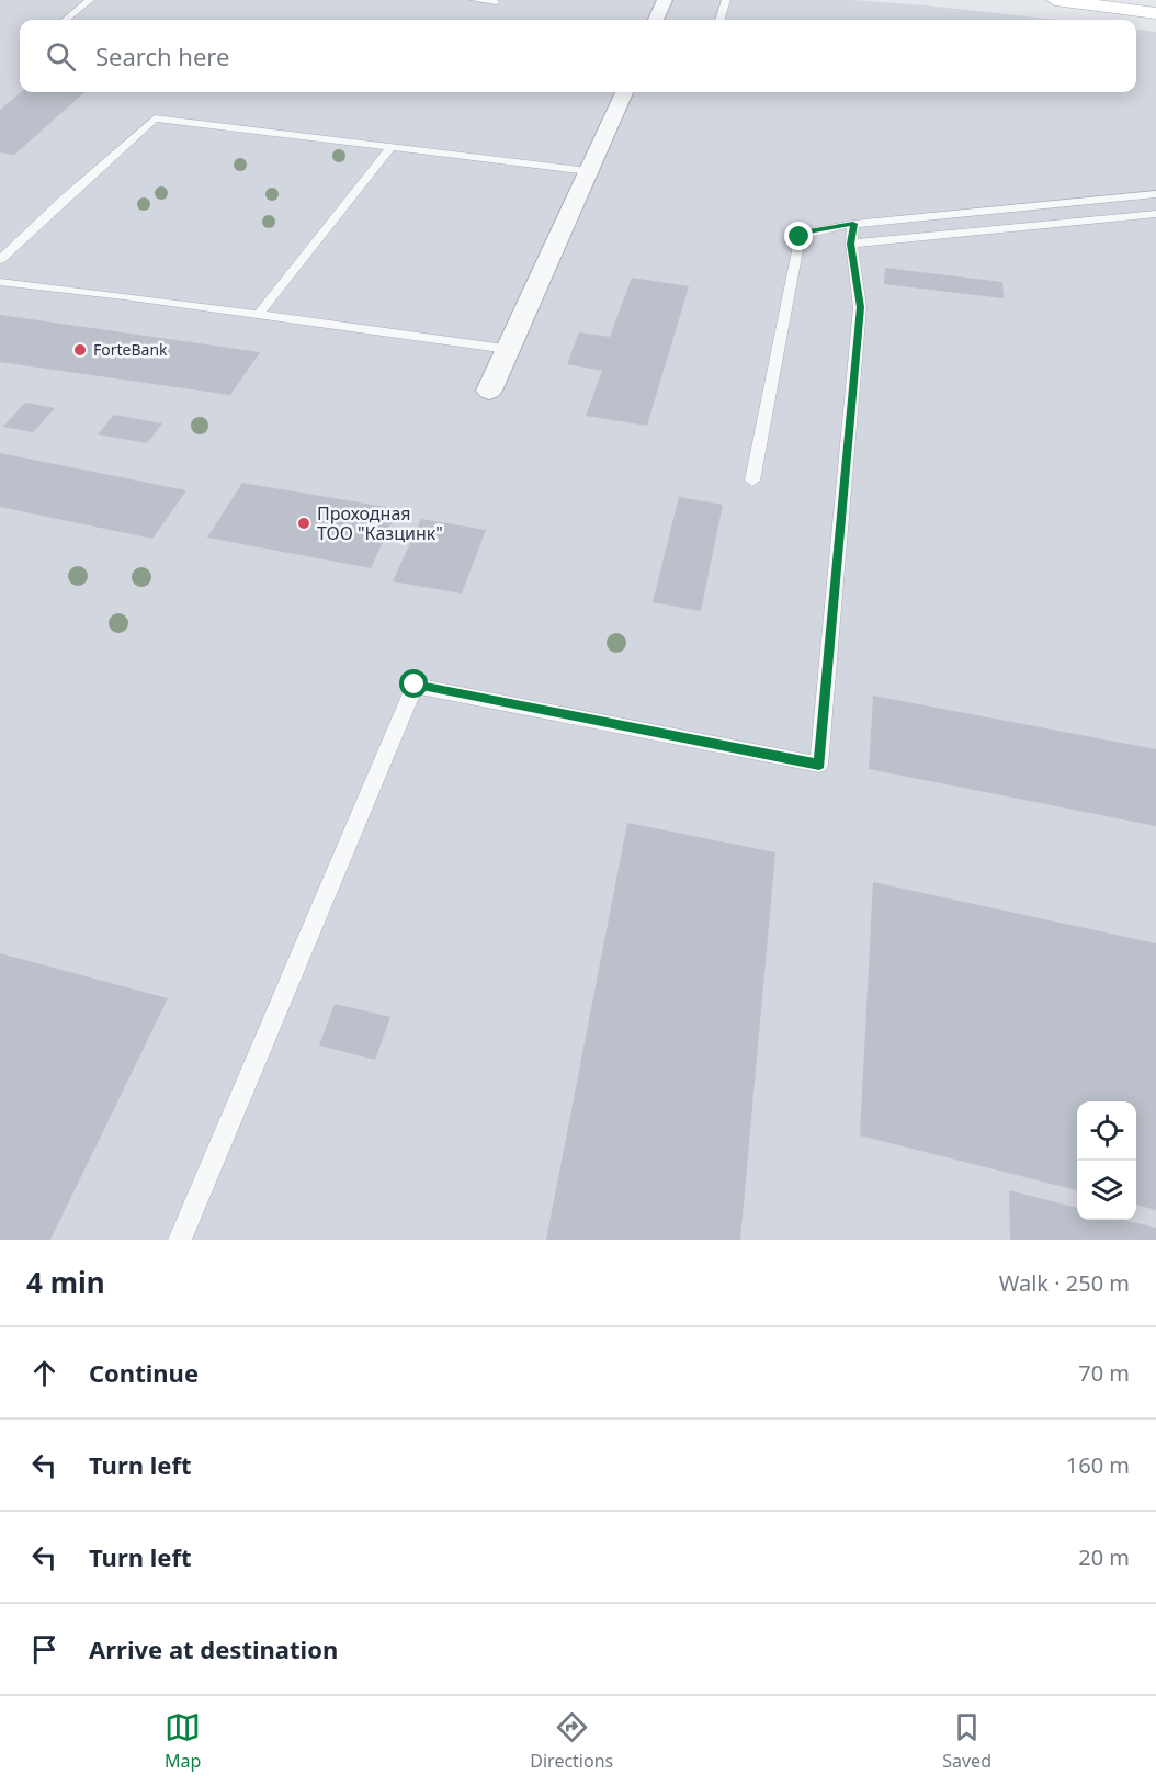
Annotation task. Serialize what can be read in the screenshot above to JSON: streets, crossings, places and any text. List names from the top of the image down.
{
  "places": ["ForteBank", "Проходная ТОО \"Казцинк\""],
  "page": {
    "search": "Search here",
    "heading": ["4 min", "Walk · 250 m"],
    "list": [
      ["Continue", "70 m"],
      ["Turn left", "160 m"],
      ["Turn left", "20 m"],
      "Arrive at destination"
    ],
    "nav": ["Map", "Directions", "Saved"]
  }
}
